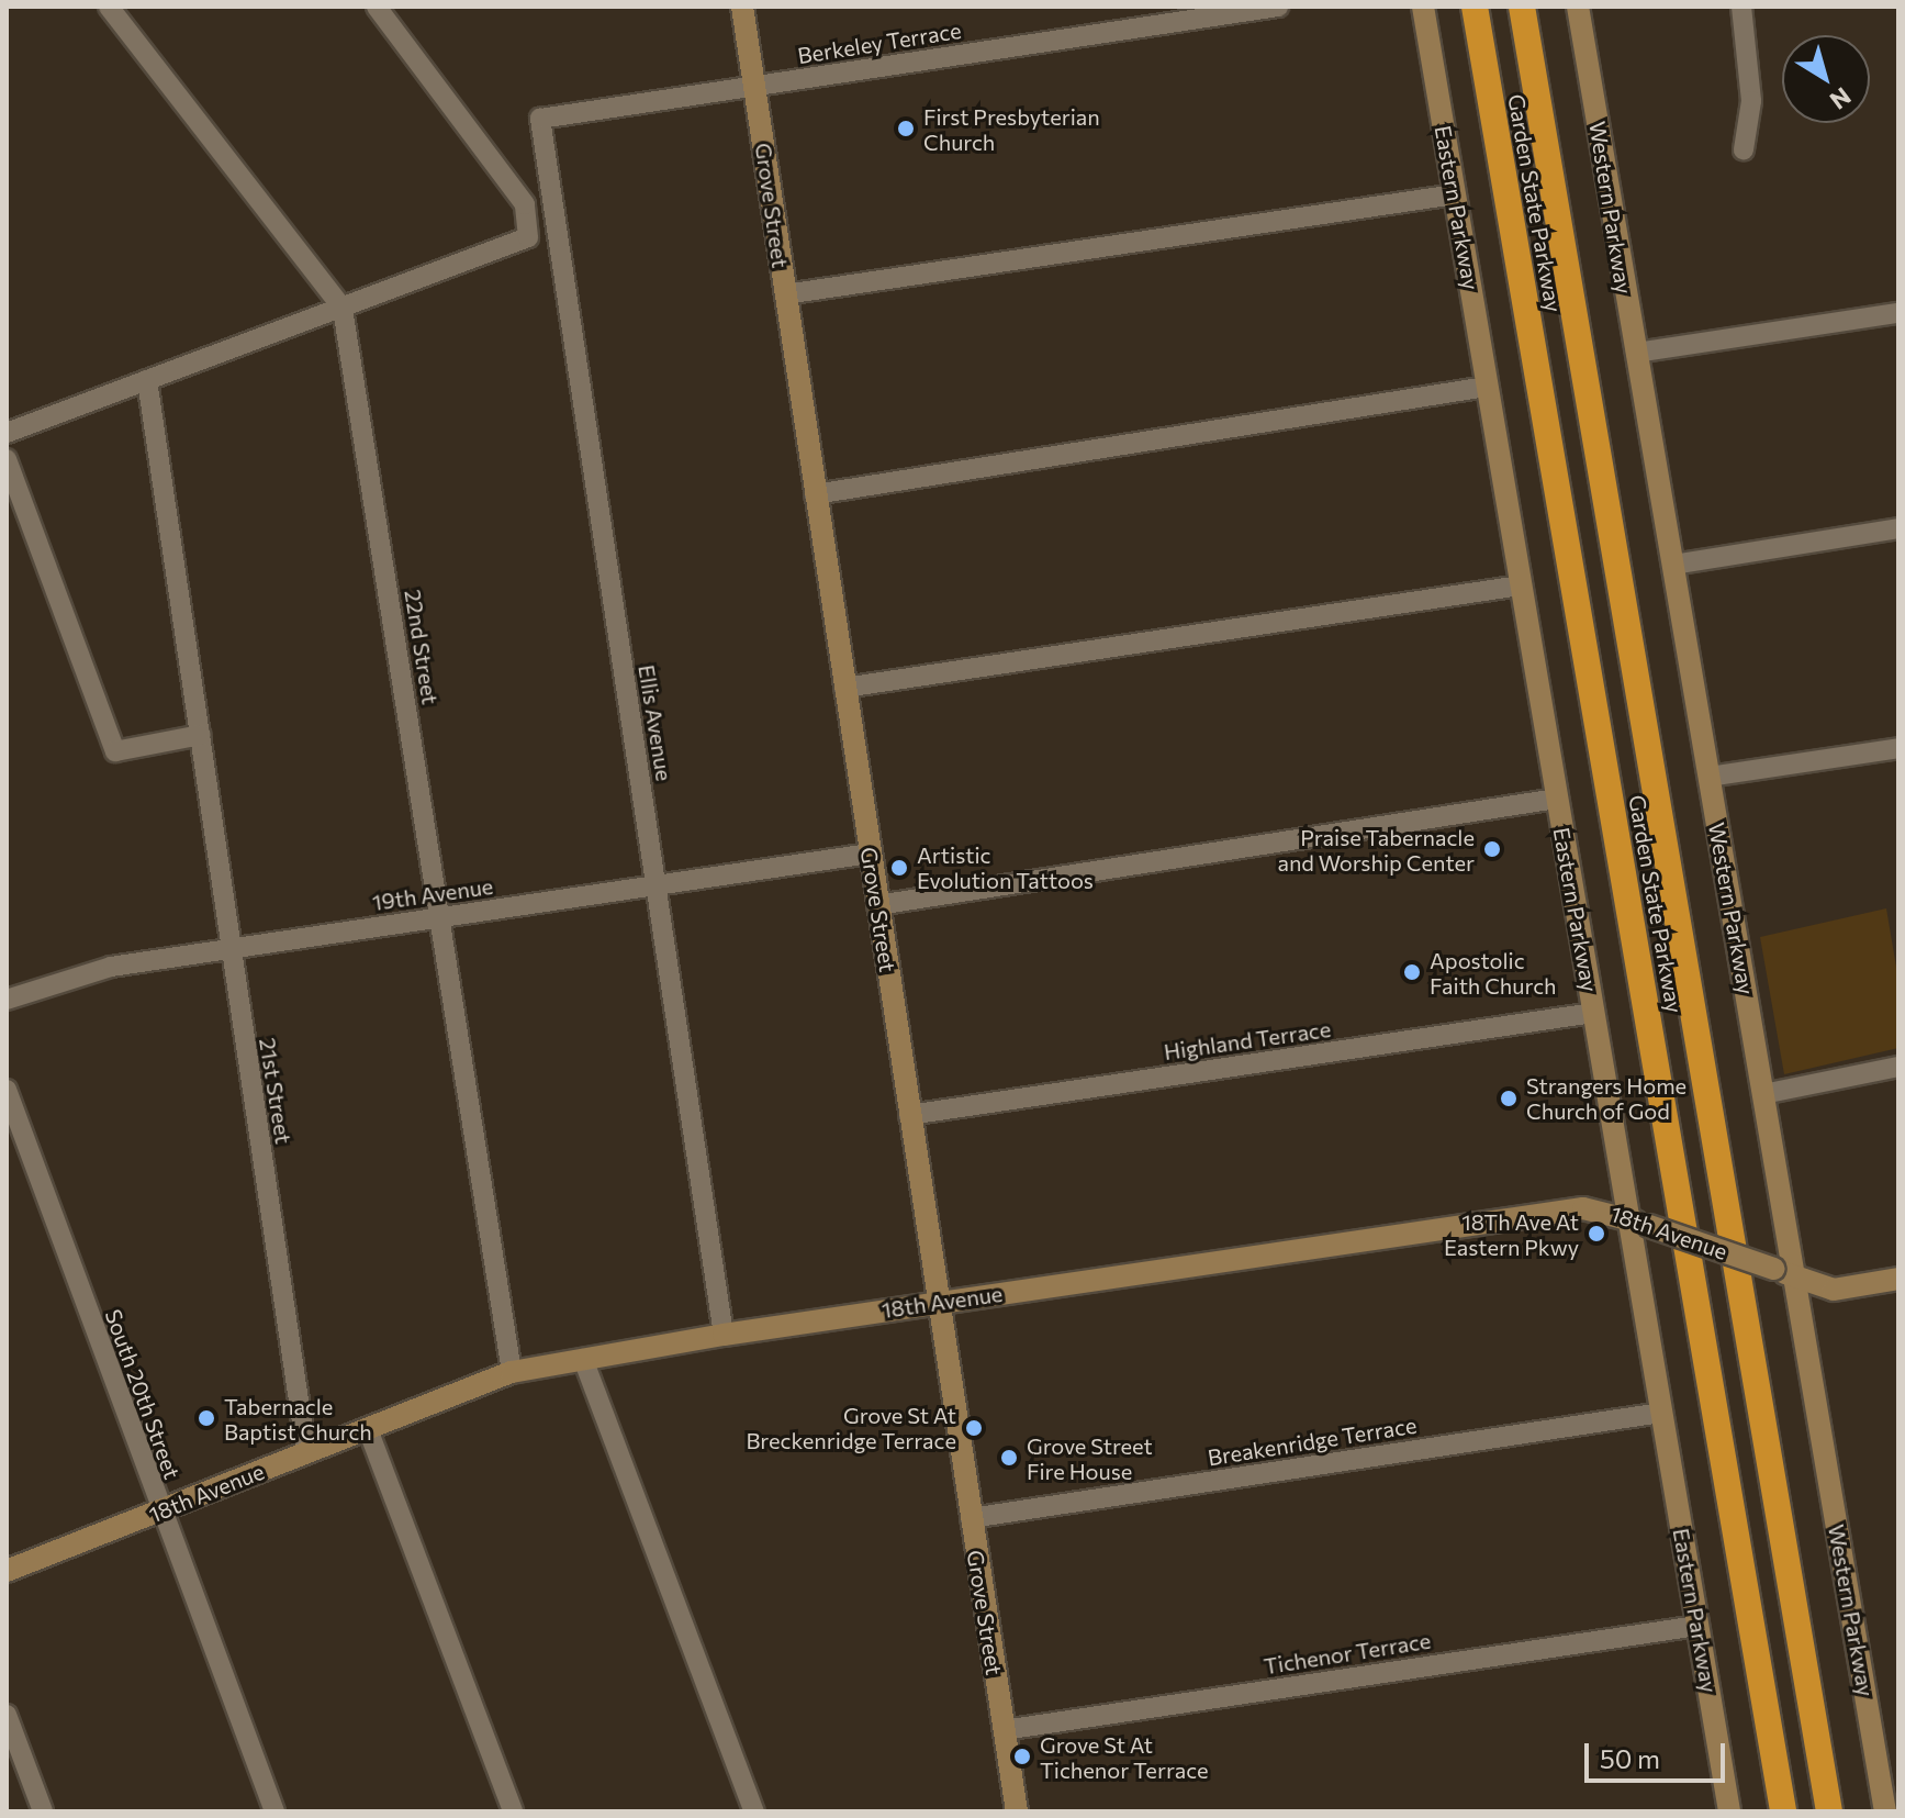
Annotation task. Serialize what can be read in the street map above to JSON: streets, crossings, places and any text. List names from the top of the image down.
{
  "streets": {
    "highway": ["Garden State Parkway"],
    "main road": [
      "Grove Street",
      "Eastern Parkway",
      "Western Parkway",
      "18th Avenue"
    ],
    "street": [
      "Berkeley Terrace",
      "22nd Street",
      "Ellis Avenue",
      "19th Avenue",
      "Highland Terrace",
      "21st Street",
      "South 20th Street",
      "Breakenridge Terrace",
      "Tichenor Terrace"
    ]
  },
  "crossings": [
    ["Berkeley Terrace", "Grove Street"],
    ["Berkeley Terrace", "Ellis Avenue"],
    ["Grove Street", "19th Avenue"],
    ["Grove Street", "Highland Terrace"],
    ["Grove Street", "18th Avenue"],
    ["Grove Street", "Breakenridge Terrace"],
    ["Grove Street", "Tichenor Terrace"],
    ["Eastern Parkway", "Highland Terrace"],
    ["Eastern Parkway", "18th Avenue"],
    ["Eastern Parkway", "Breakenridge Terrace"],
    ["Eastern Parkway", "Tichenor Terrace"],
    ["Western Parkway", "18th Avenue"],
    ["22nd Street", "19th Avenue"],
    ["22nd Street", "18th Avenue"],
    ["Ellis Avenue", "19th Avenue"],
    ["Ellis Avenue", "18th Avenue"],
    ["19th Avenue", "21st Street"],
    ["21st Street", "18th Avenue"],
    ["18th Avenue", "South 20th Street"]
  ],
  "places": [
    "First Presbyterian Church",
    "Praise Tabernacle and Worship Center",
    "Artistic Evolution Tattoos",
    "Apostolic Faith Church",
    "Strangers Home Church of God",
    "18Th Ave At Eastern Pkwy",
    "Tabernacle Baptist Church",
    "Grove St At Breckenridge Terrace",
    "Grove Street Fire House",
    "Grove St At Tichenor Terrace"
  ],
  "scale_bar": "50 m",
  "north": "bottom right"
}
